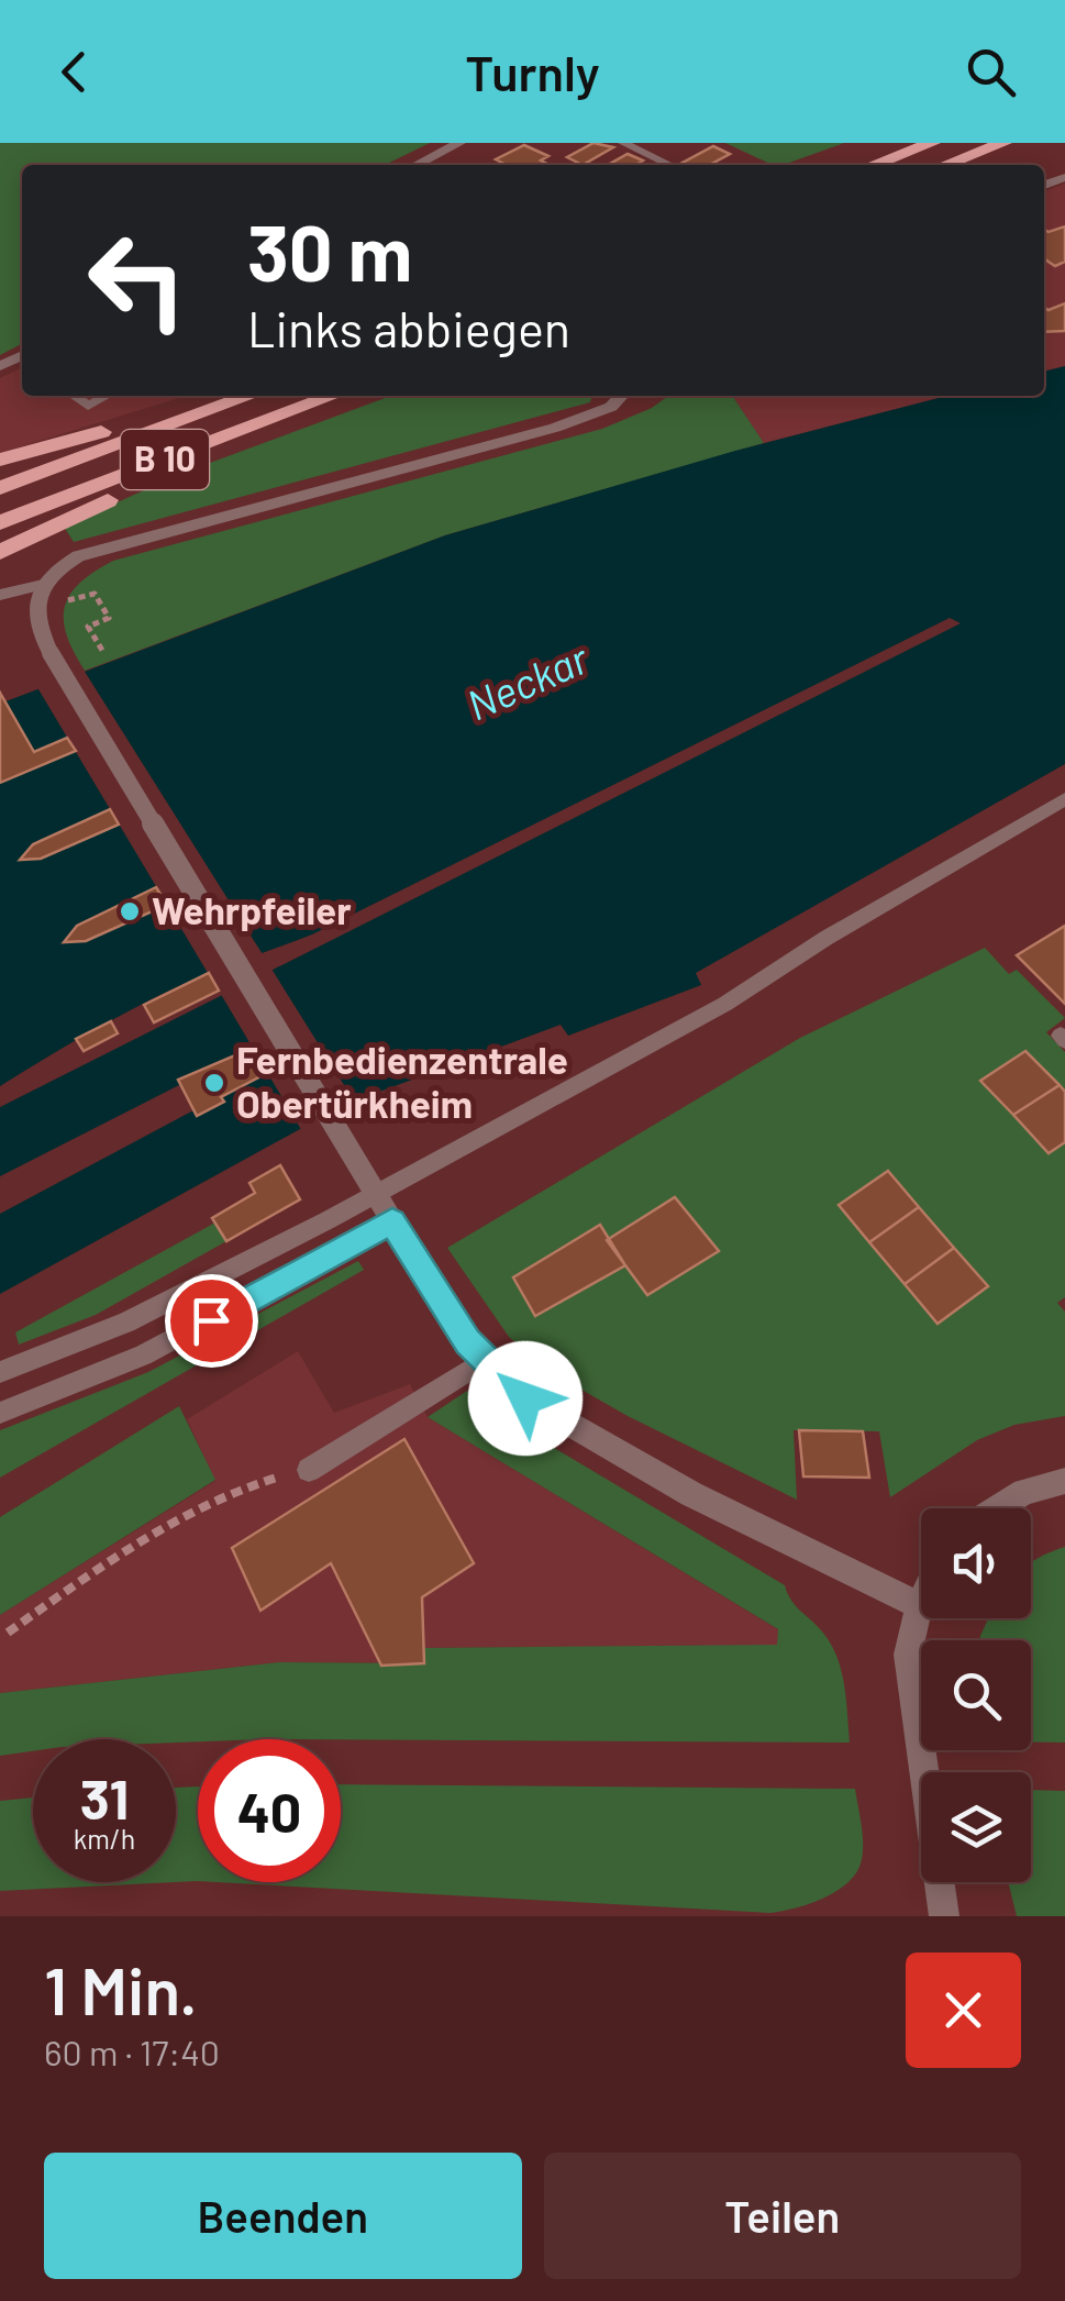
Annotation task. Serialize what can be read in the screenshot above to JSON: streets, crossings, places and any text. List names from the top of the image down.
{
  "streets": {
    "highway": ["B 10"]
  },
  "water": ["Neckar"],
  "places": ["Wehrpfeiler", "Fernbedienzentrale Obertürkheim"],
  "page": {
    "header": "Turnly",
    "turn": ["30 m", "Links abbiegen"],
    "speed": "31 km/h",
    "limit": "40",
    "heading": ["1 Min.", "60 m · 17:40"],
    "buttons": ["Beenden", "Teilen"]
  }
}
